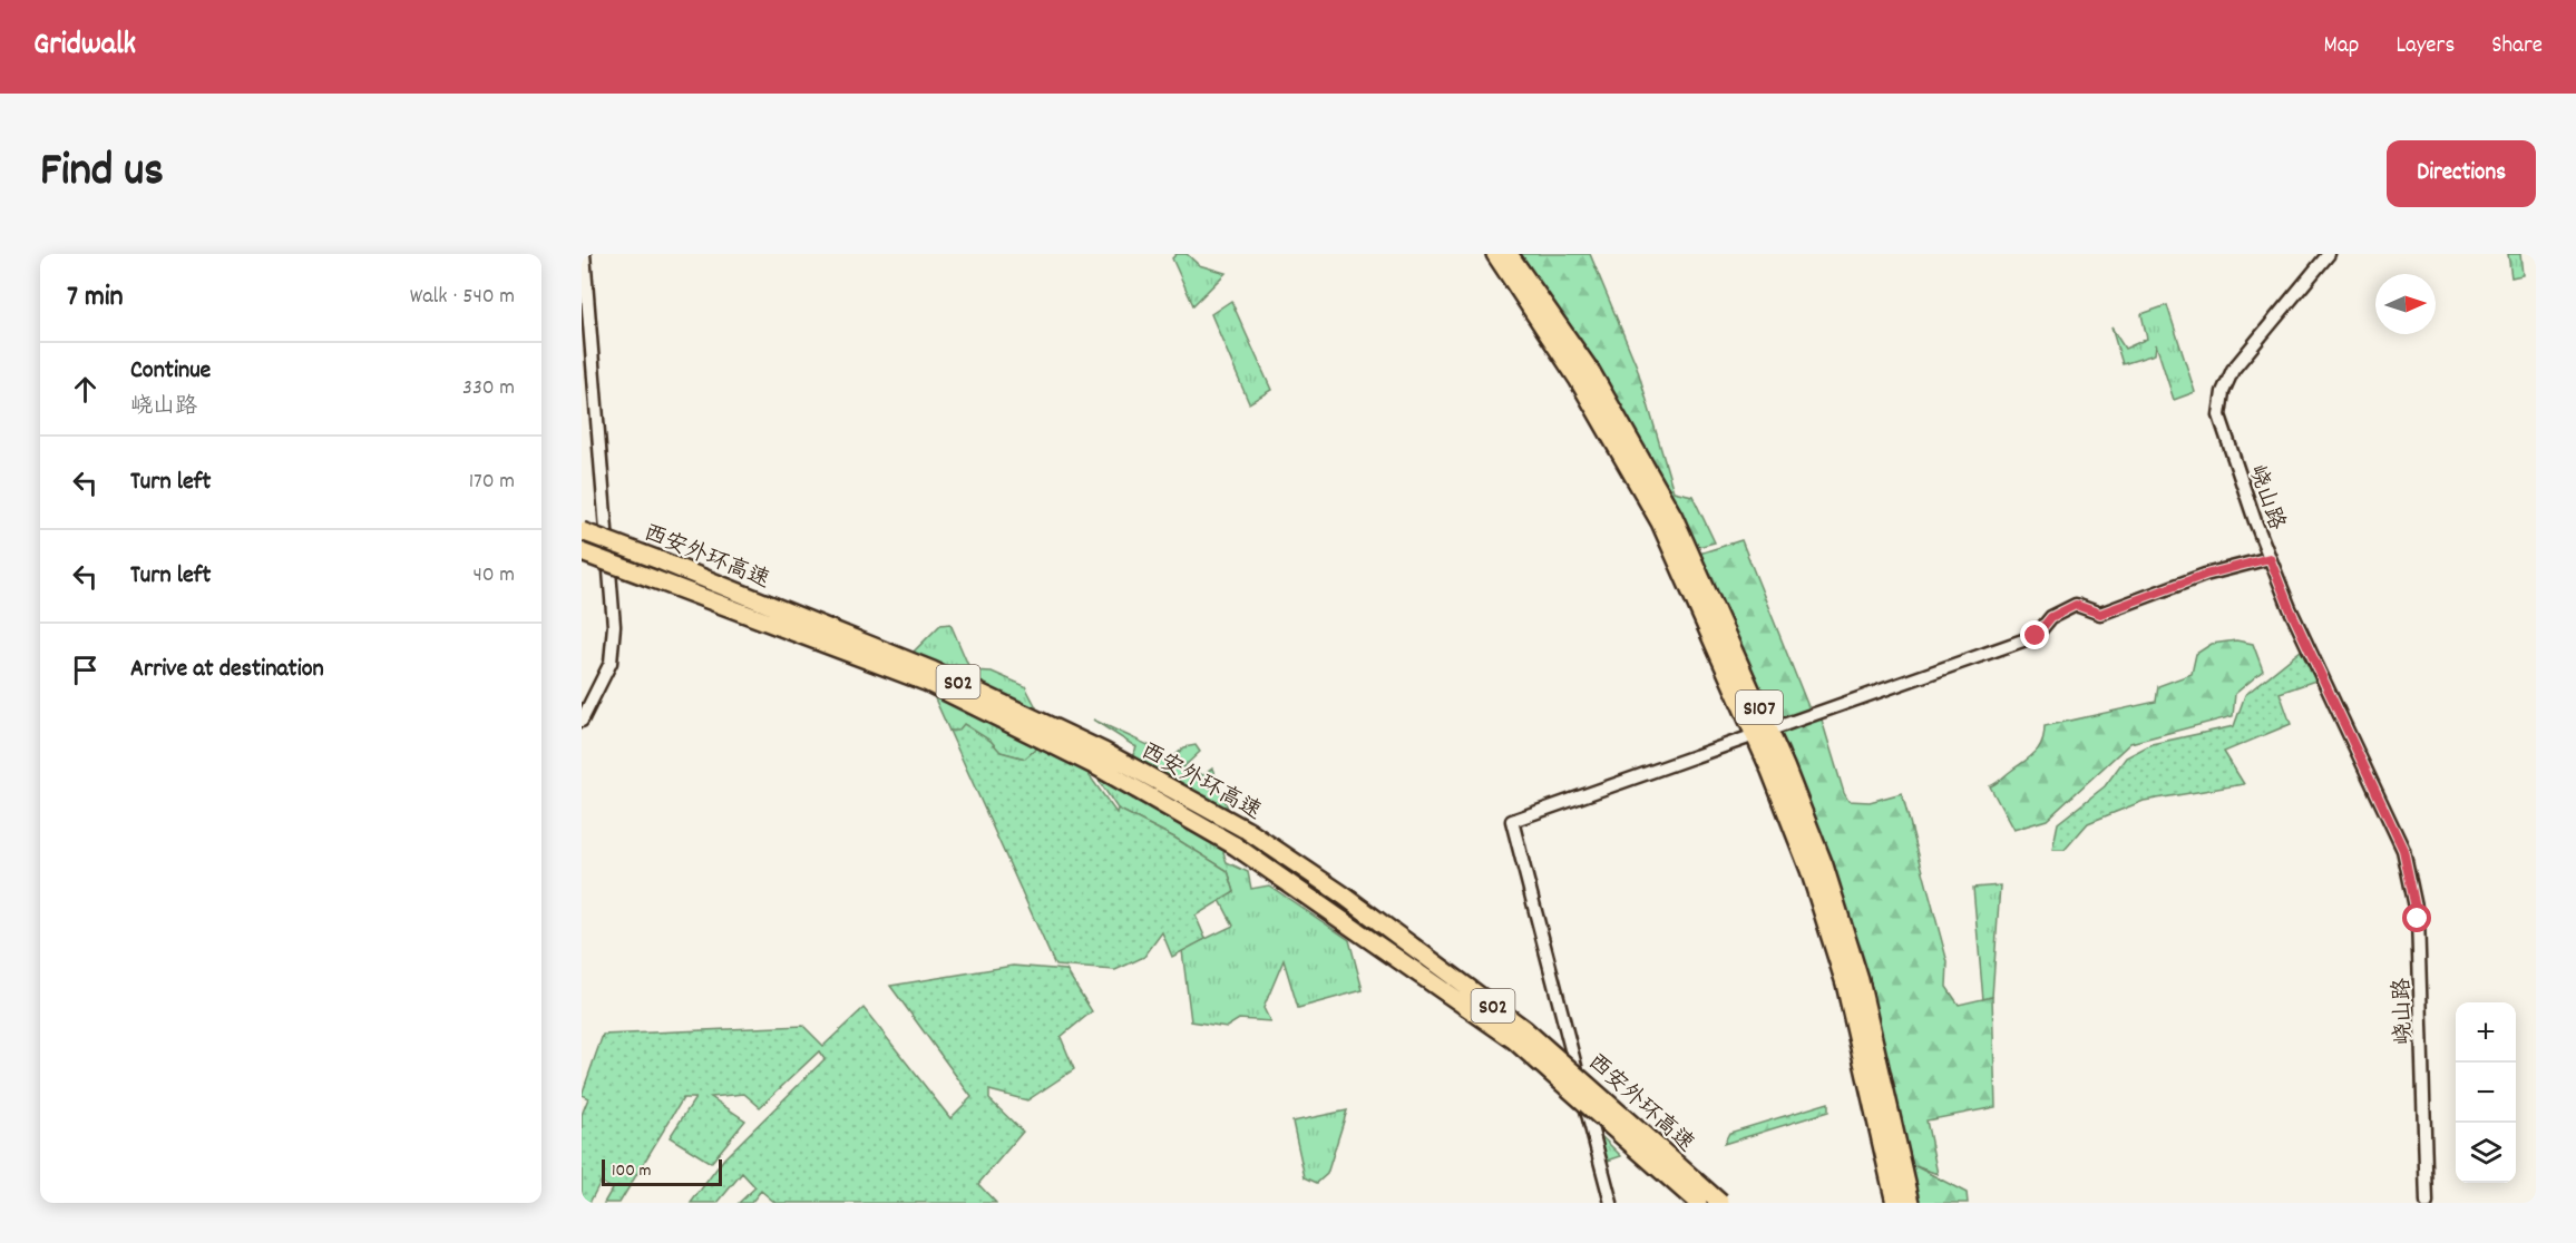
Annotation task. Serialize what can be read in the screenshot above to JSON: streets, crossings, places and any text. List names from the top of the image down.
{
  "streets": {
    "highway": ["西安外环高速", "S02", "S107"],
    "street": ["峣山路"]
  },
  "scale_bar": "100 m",
  "north": "right",
  "page": {
    "header": "Gridwalk",
    "nav": ["Map", "Layers", "Share"],
    "title": "Find us",
    "buttons": "Directions",
    "heading": ["7 min", "Walk · 540 m"],
    "list": [
      ["Continue", "峣山路", "330 m"],
      ["Turn left", "170 m"],
      ["Turn left", "40 m"],
      "Arrive at destination"
    ],
    "map_buttons": ["+", "−"],
    "scale": "100 m"
  }
}
